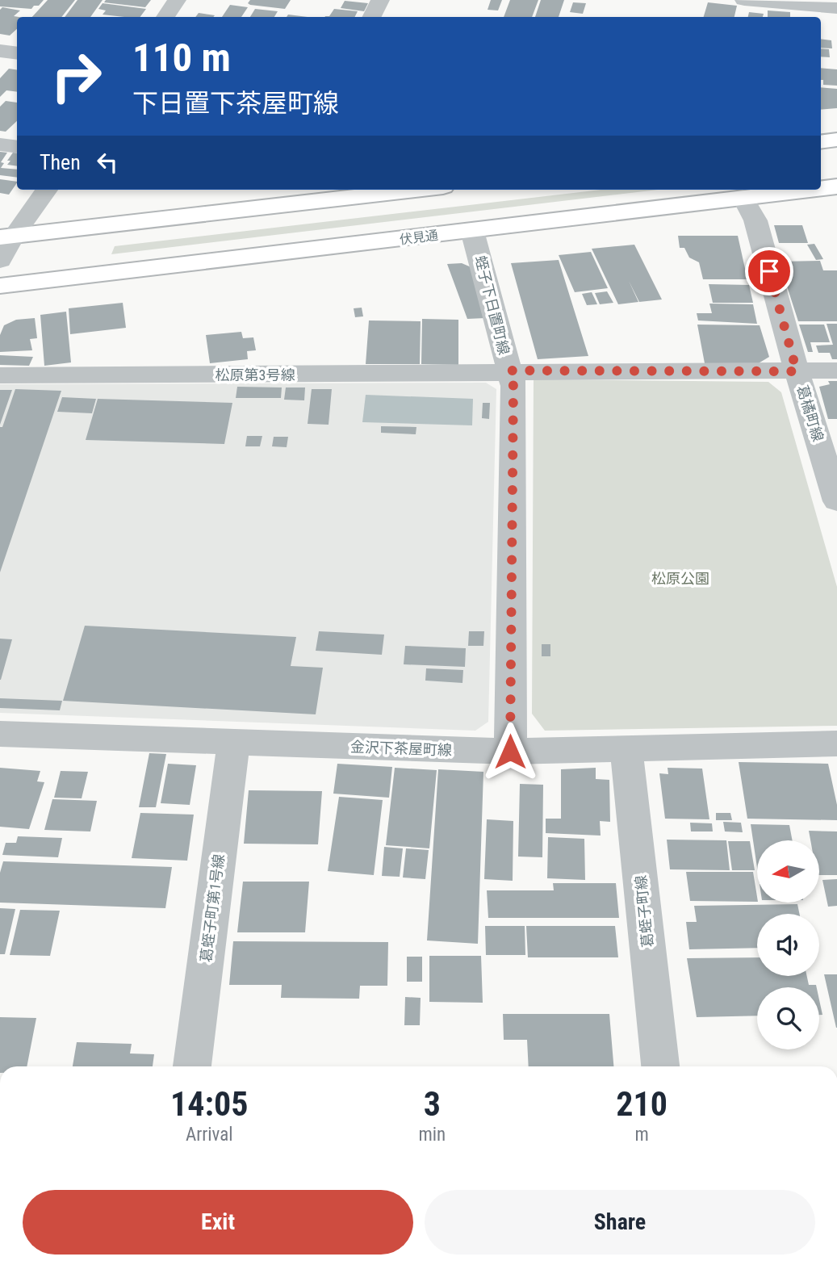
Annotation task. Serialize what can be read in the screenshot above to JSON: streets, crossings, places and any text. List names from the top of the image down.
{
  "streets": {
    "highway": ["伏見通"],
    "street": [
      "蛭子下日置町線",
      "松原第3号線",
      "葛橘町線",
      "金沢下茶屋町線",
      "葛蛭子町第1号線",
      "葛蛭子町線"
    ]
  },
  "crossings": [
    ["伏見通", "蛭子下日置町線"],
    ["伏見通", "葛橘町線"],
    ["蛭子下日置町線", "松原第3号線"],
    ["蛭子下日置町線", "金沢下茶屋町線"],
    ["松原第3号線", "葛橘町線"],
    ["金沢下茶屋町線", "葛蛭子町第1号線"],
    ["金沢下茶屋町線", "葛蛭子町線"]
  ],
  "parks": ["松原公園"],
  "north": "left",
  "page": {
    "turn": ["110 m", "下日置下茶屋町線"],
    "then": "Then",
    "eta": [
      "14:05",
      "Arrival",
      "3",
      "min",
      "210",
      "m"
    ],
    "buttons": ["Exit", "Share"]
  }
}
